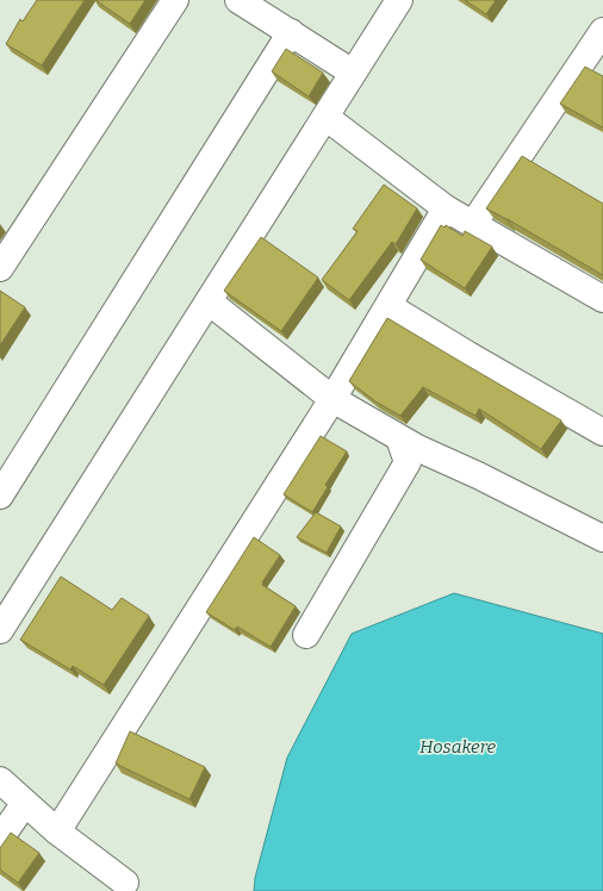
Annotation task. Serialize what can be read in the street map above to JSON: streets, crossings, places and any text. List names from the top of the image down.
{
  "water": ["Hosakere"]
}
